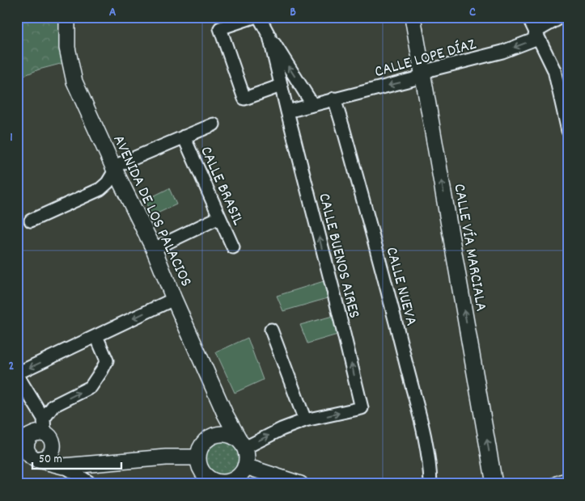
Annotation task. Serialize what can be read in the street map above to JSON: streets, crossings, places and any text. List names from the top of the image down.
{
  "streets": {
    "street": [
      "CALLE LOPE DÍAZ",
      "CALLE BRASIL",
      "AVENIDA DE LOS PALACIOS",
      "CALLE VÍA MARCIALA",
      "CALLE BUENOS AIRES",
      "CALLE NUEVA"
    ]
  },
  "crossings": [
    ["CALLE LOPE DÍAZ", "CALLE VÍA MARCIALA"],
    ["CALLE LOPE DÍAZ", "CALLE BUENOS AIRES"],
    ["CALLE LOPE DÍAZ", "CALLE NUEVA"]
  ],
  "one_way": ["CALLE LOPE DÍAZ", "CALLE VÍA MARCIALA", "CALLE BUENOS AIRES"],
  "scale_bar": "50 m",
  "grid": {
    "columns": ["A", "B", "C"],
    "rows": ["1", "2"]
  }
}
